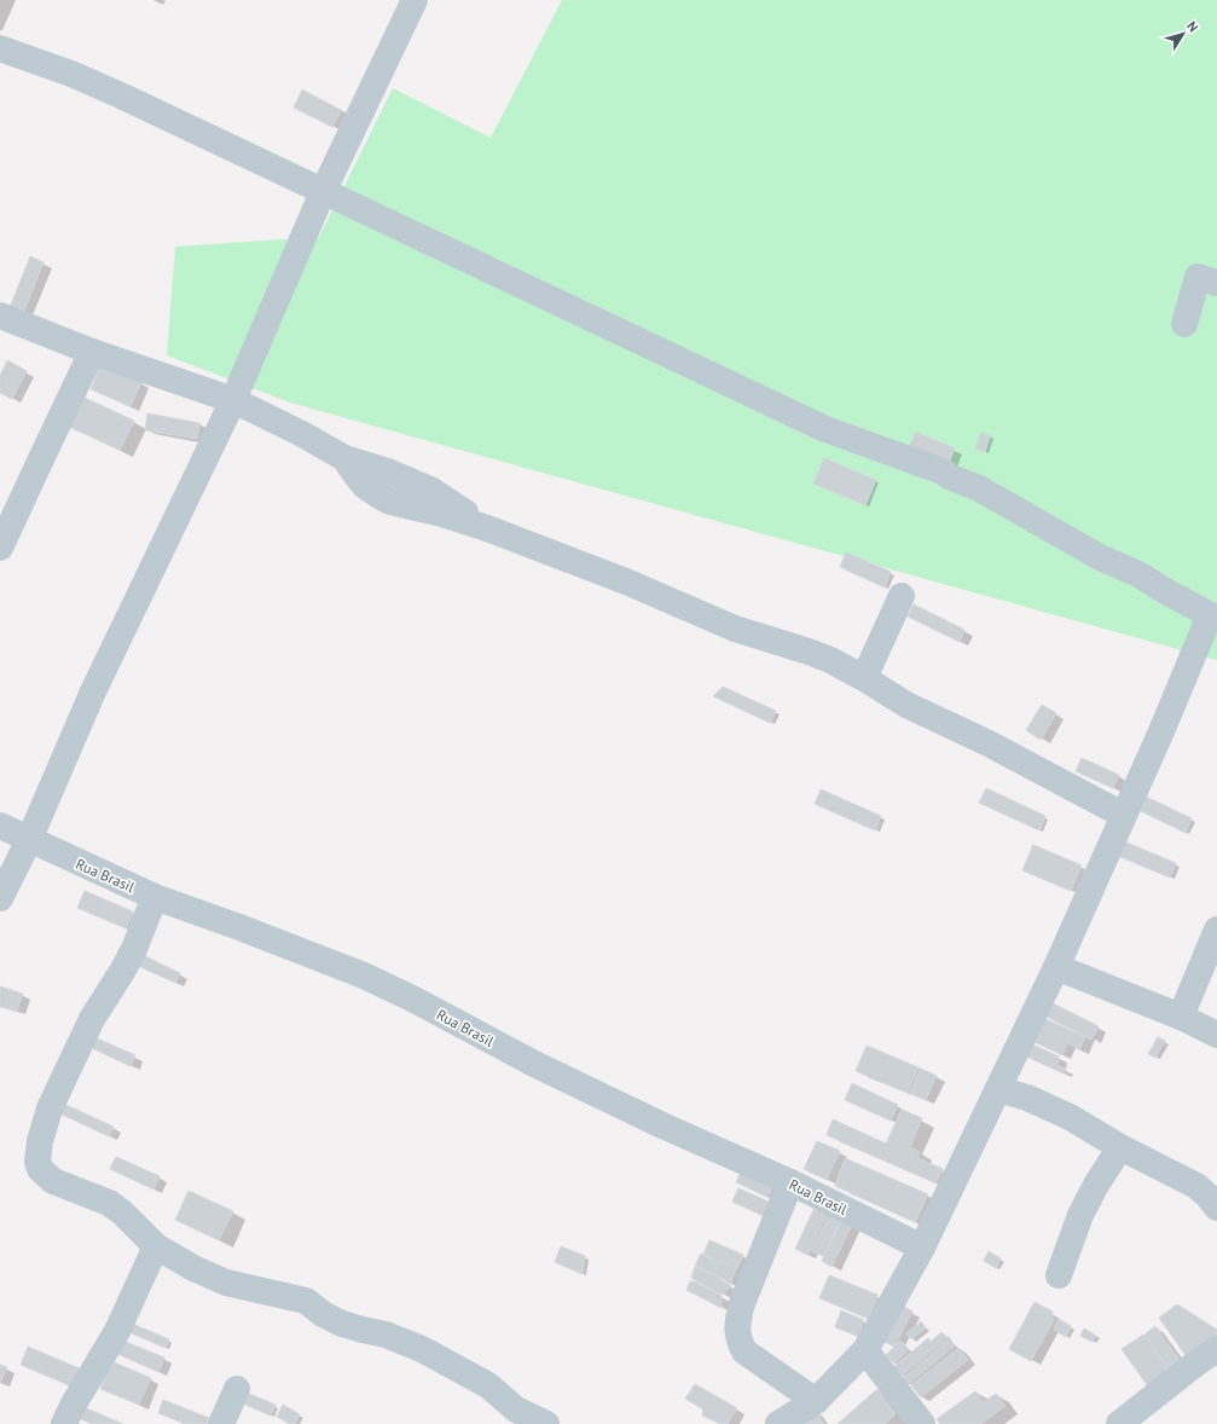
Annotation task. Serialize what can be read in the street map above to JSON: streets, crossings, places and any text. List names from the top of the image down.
{
  "streets": {
    "street": ["Rua Brasil"]
  },
  "north": "top right"
}
